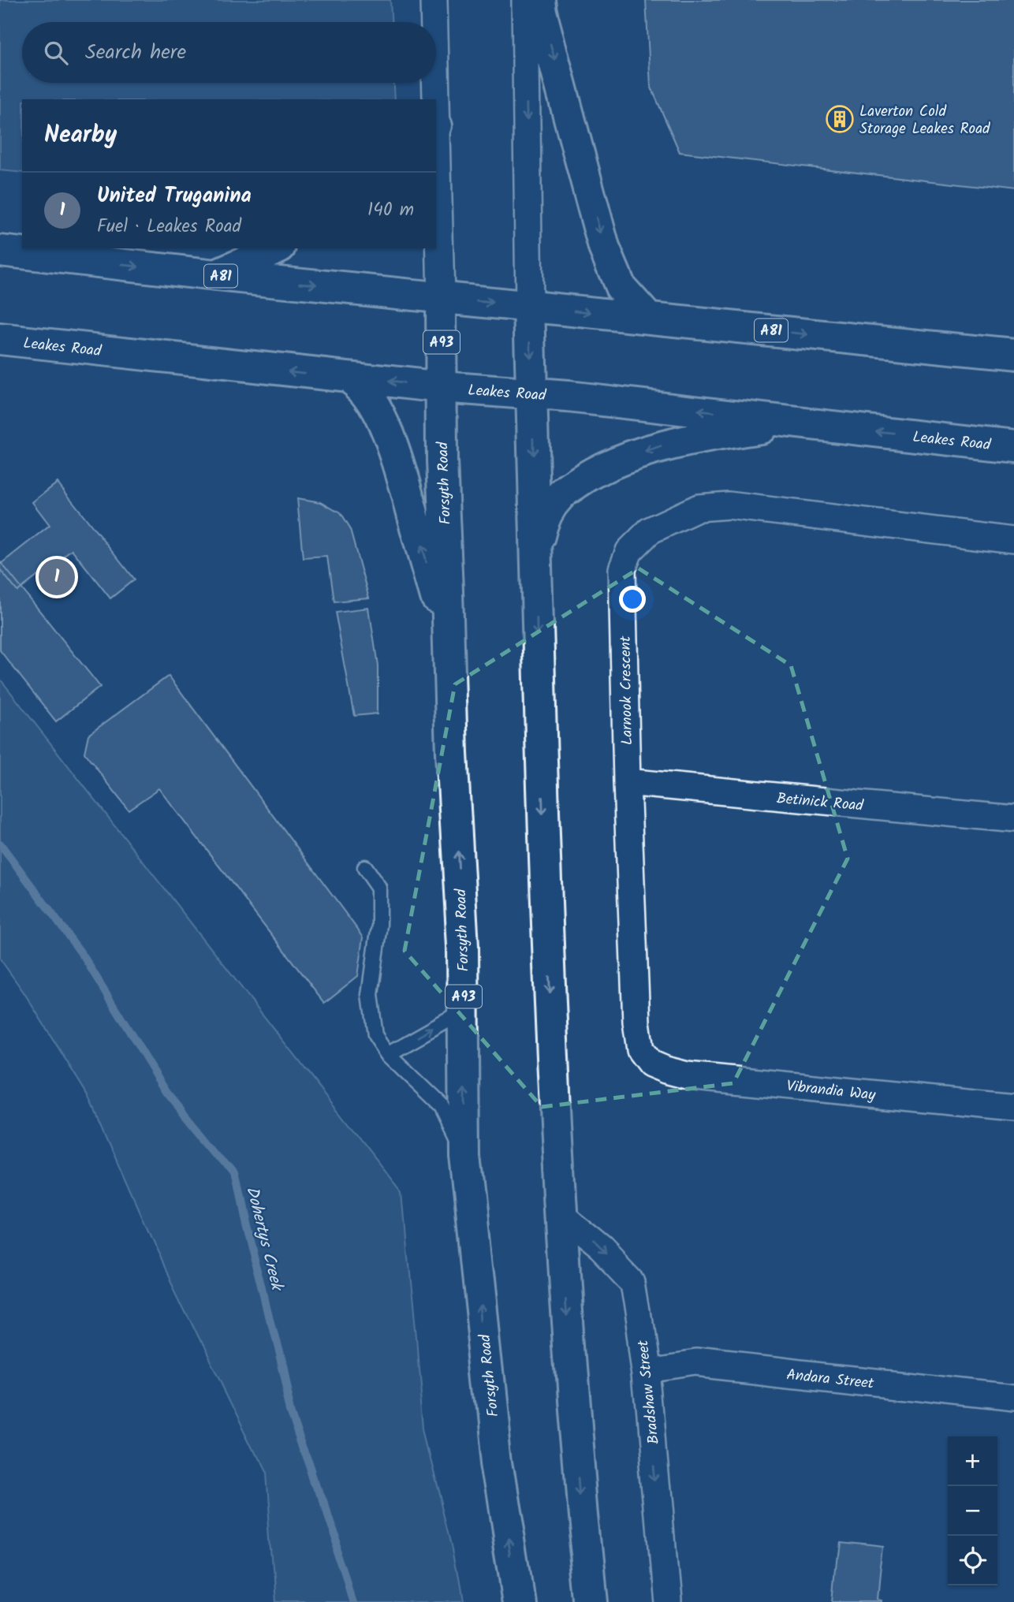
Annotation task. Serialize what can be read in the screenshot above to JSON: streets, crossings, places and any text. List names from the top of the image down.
{
  "streets": {
    "highway": [
      "A81",
      "A93",
      "Leakes Road",
      "Forsyth Road"
    ],
    "street": [
      "Larnook Crescent",
      "Betinick Road",
      "Vibrandia Way",
      "Andara Street",
      "Bradshaw Street"
    ]
  },
  "crossings": [
    ["A81", "A93"],
    ["A93", "Leakes Road"],
    ["A93", "Forsyth Road"],
    ["Leakes Road", "Forsyth Road"],
    ["Larnook Crescent", "Betinick Road"],
    ["Larnook Crescent", "Vibrandia Way"],
    ["Andara Street", "Bradshaw Street"]
  ],
  "one_way": ["Bradshaw Street"],
  "water": ["Dohertys Creek"],
  "places": {
    "building": ["Laverton Cold Storage Leakes Road"]
  },
  "page": {
    "search": "Search here",
    "heading": "Nearby",
    "list": [
      {
        "mark": "1",
        "name": "United Truganina",
        "note": "Fuel · Leakes Road",
        "value": "140 m"
      }
    ],
    "pins": "1",
    "map_buttons": ["+", "−"]
  }
}
